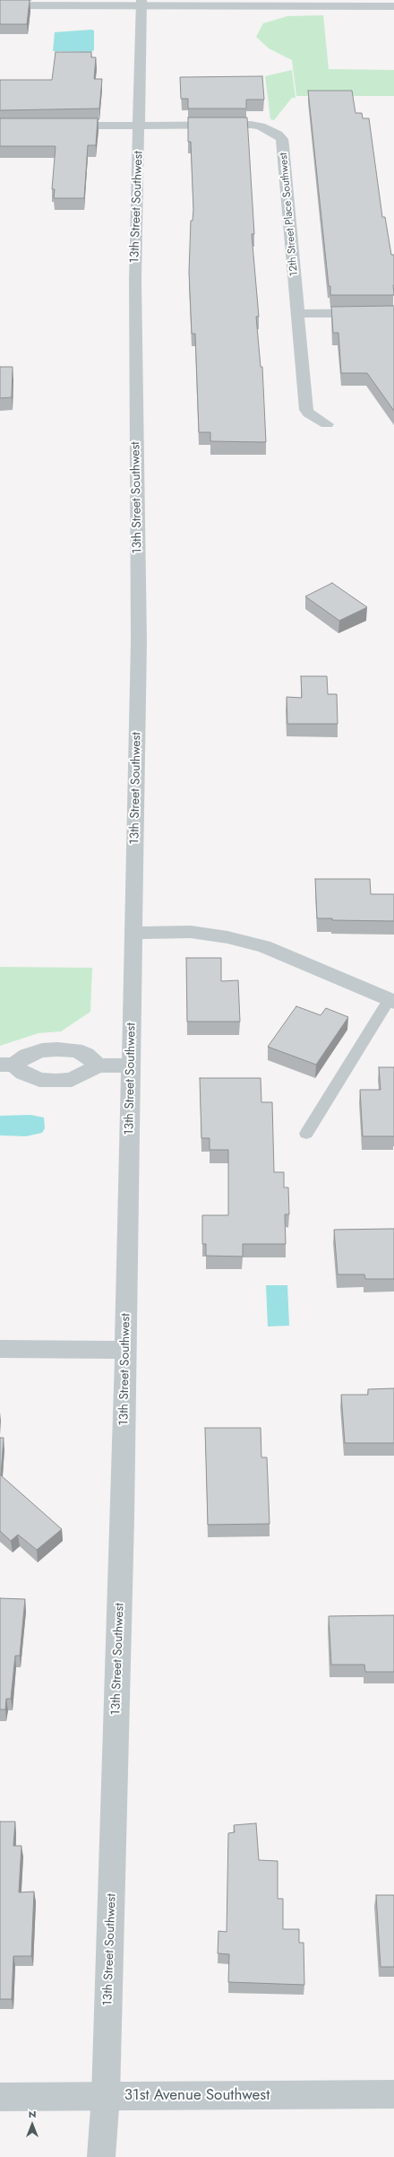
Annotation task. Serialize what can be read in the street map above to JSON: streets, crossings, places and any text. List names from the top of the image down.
{
  "streets": {
    "street": ["13th Street Southwest", "12th Street Place Southwest", "31st Avenue Southwest"]
  },
  "crossings": [
    ["13th Street Southwest", "12th Street Place Southwest"],
    ["13th Street Southwest", "31st Avenue Southwest"]
  ],
  "north": "top"
}
